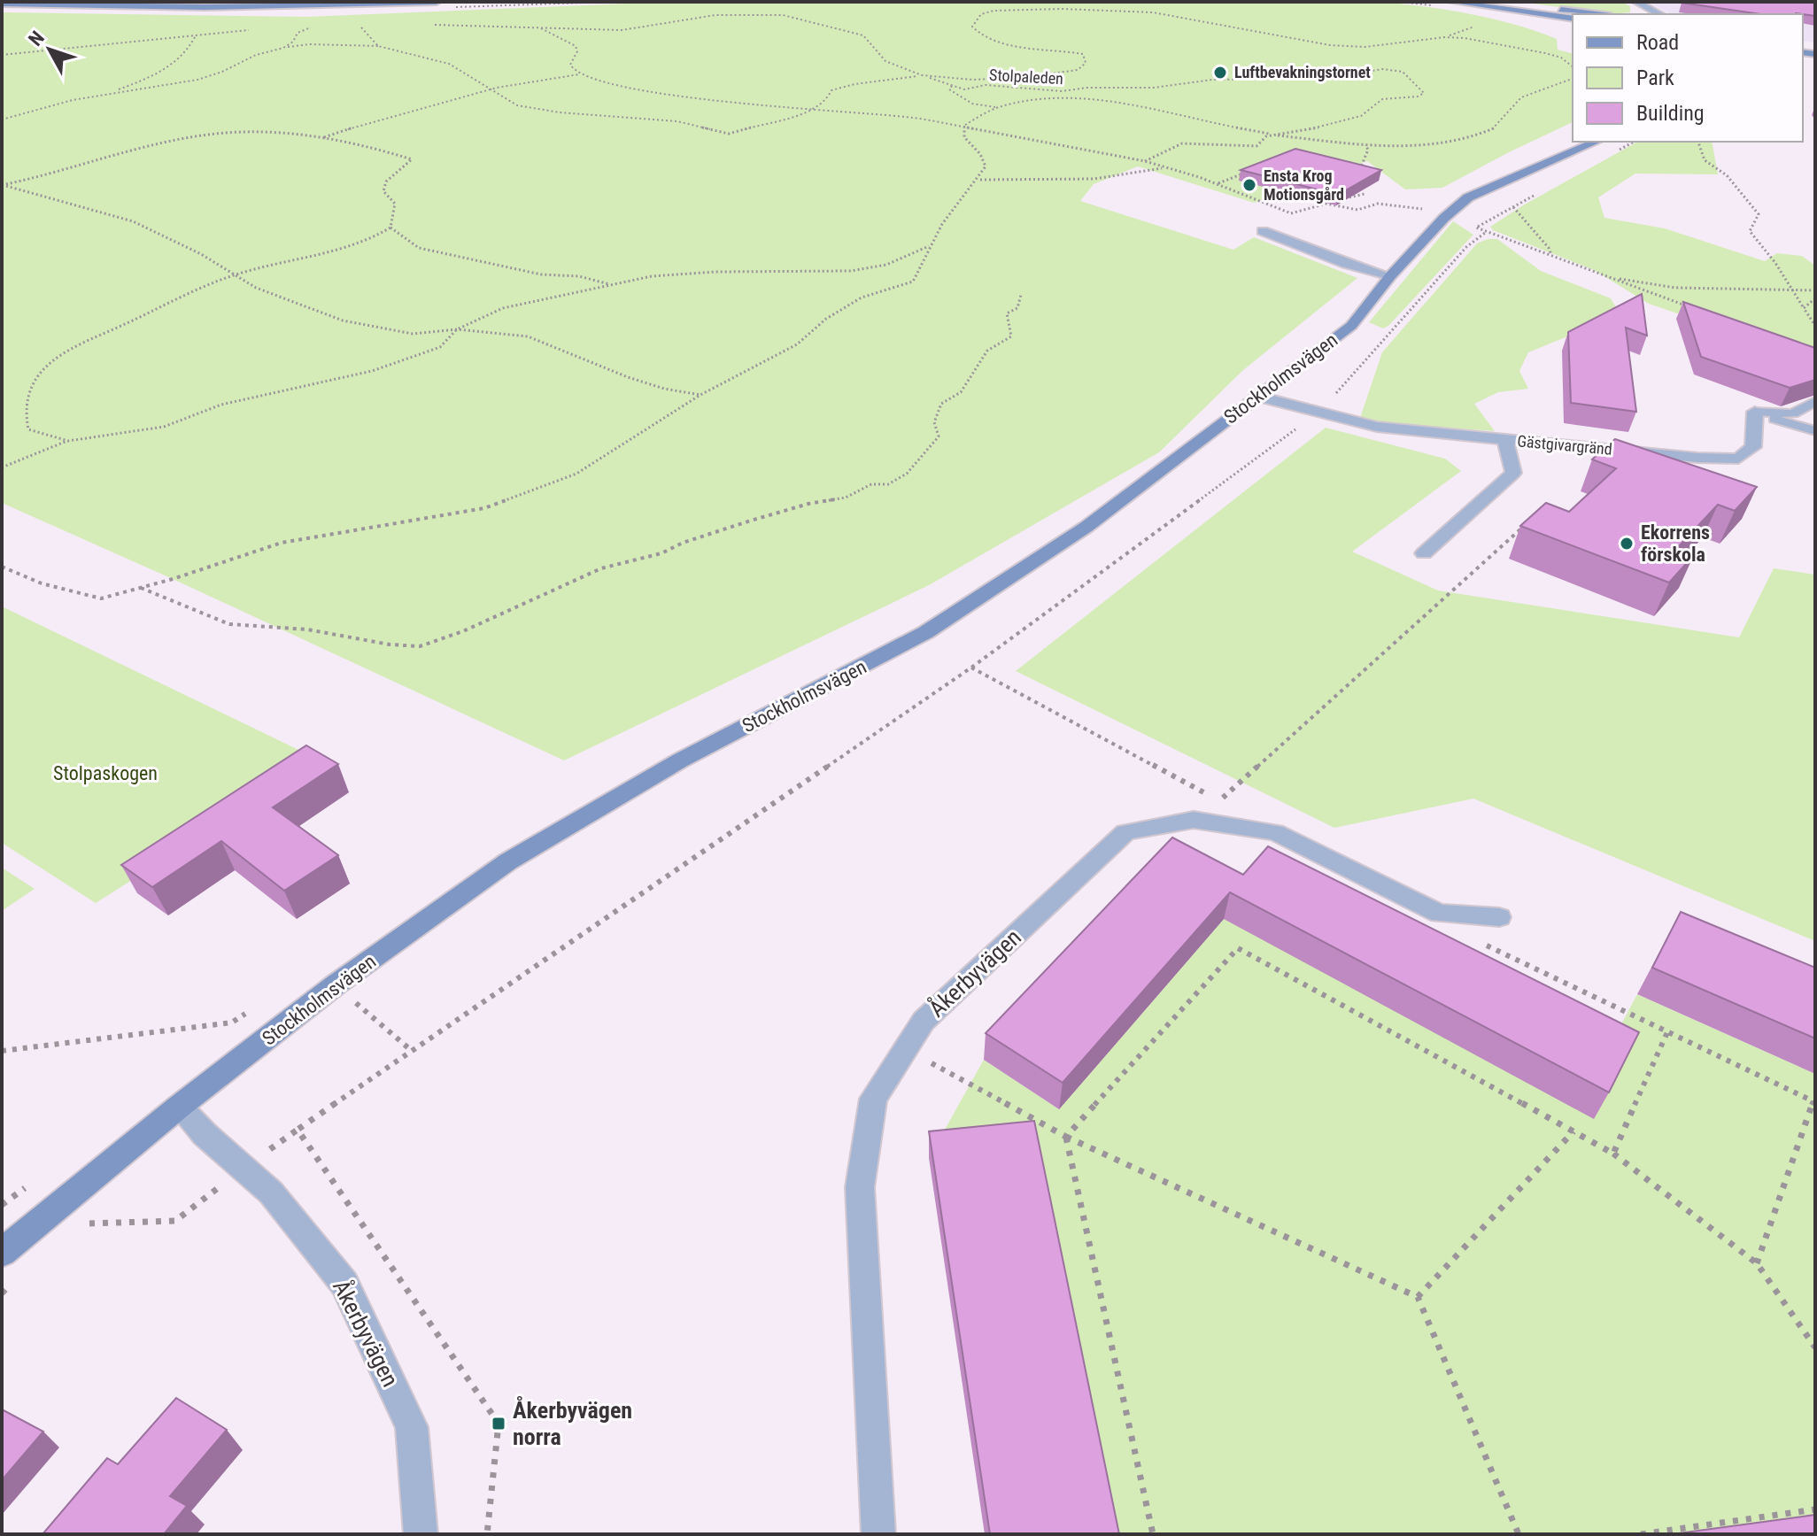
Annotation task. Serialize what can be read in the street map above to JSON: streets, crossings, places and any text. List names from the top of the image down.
{
  "streets": {
    "main road": ["Stockholmsvägen"],
    "street": ["Gästgivargränd", "Åkerbyvägen"],
    "path": ["Stolpaleden"]
  },
  "crossings": [
    ["Stockholmsvägen", "Gästgivargränd"],
    ["Stockholmsvägen", "Åkerbyvägen"]
  ],
  "parks": ["Stolpaskogen"],
  "places": {
    "other": ["Luftbevakningstornet", "Ensta Krog Motionsgård", "Ekorrens förskola"],
    "transit": ["Åkerbyvägen norra"]
  },
  "legend": ["Road", "Park", "Building"],
  "north": "top left"
}
